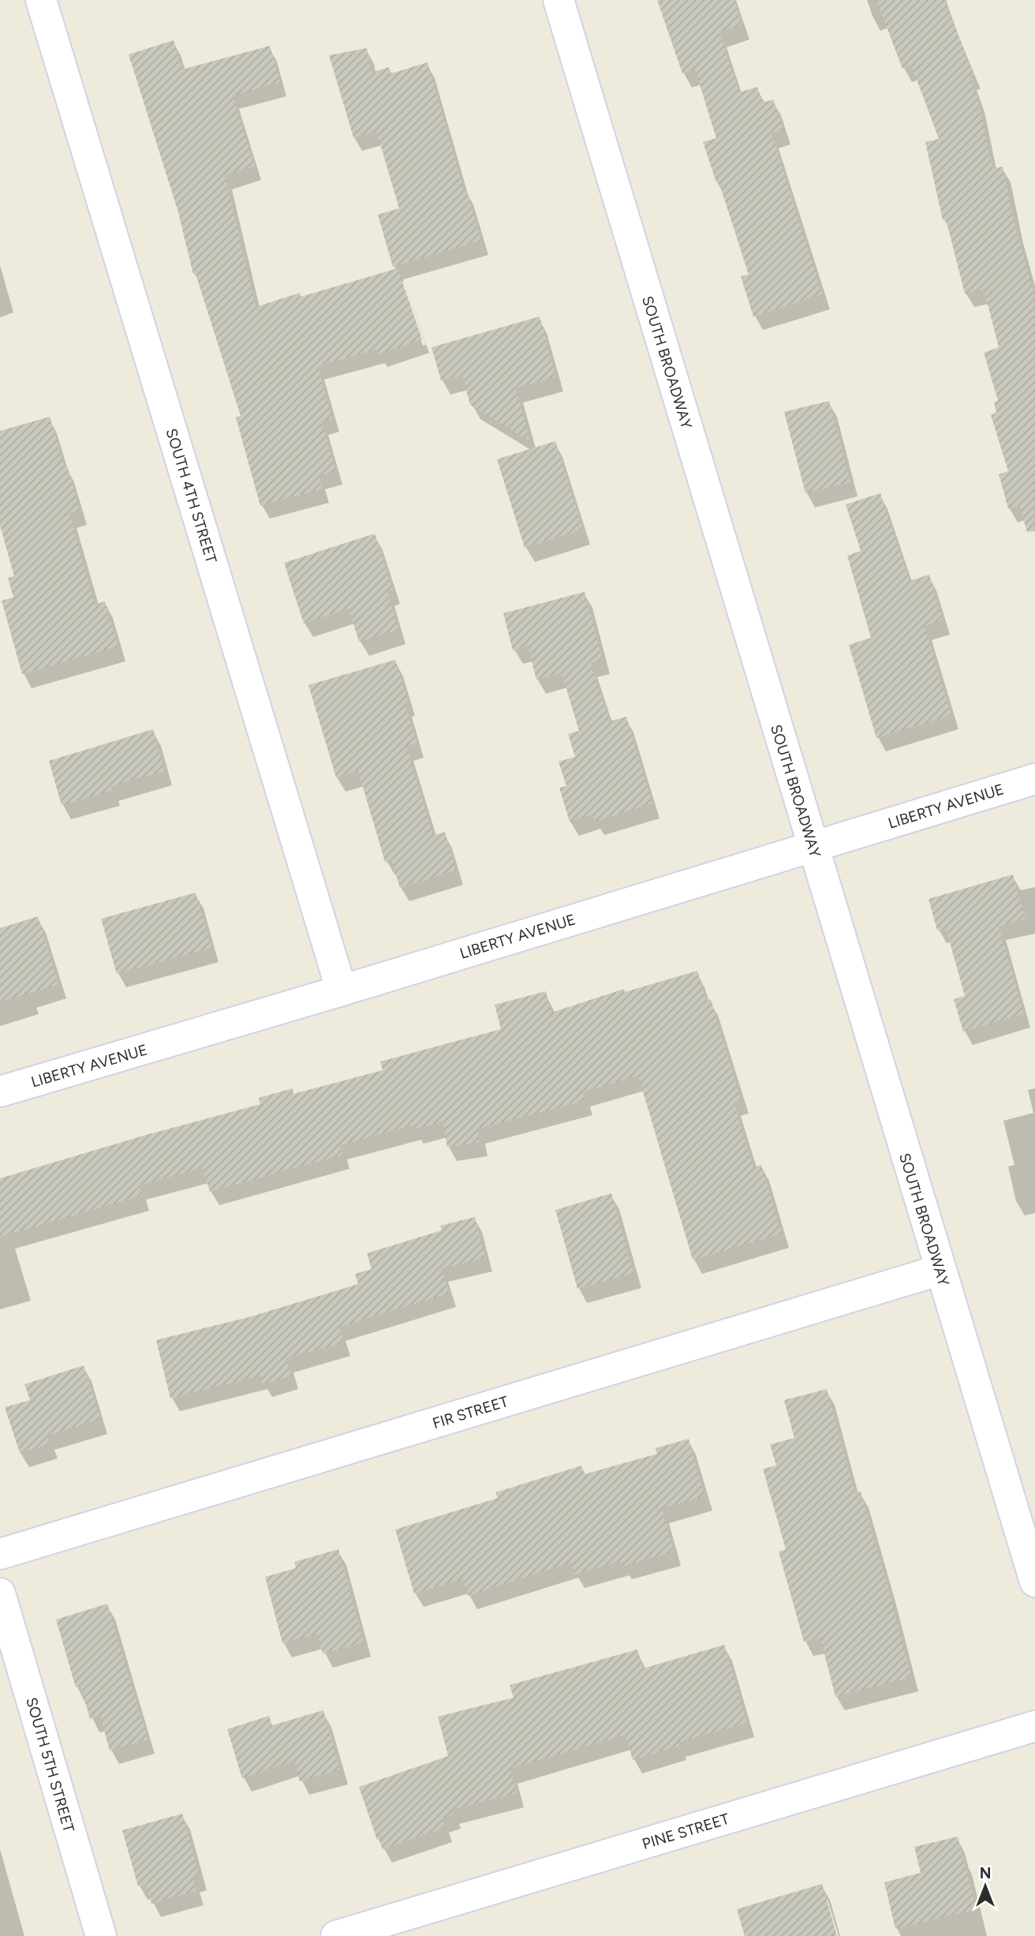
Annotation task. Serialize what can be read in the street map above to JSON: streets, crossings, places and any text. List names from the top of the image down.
{
  "streets": {
    "street": [
      "SOUTH BROADWAY",
      "SOUTH 4TH STREET",
      "LIBERTY AVENUE",
      "FIR STREET",
      "SOUTH 5TH STREET",
      "PINE STREET"
    ]
  },
  "crossings": [
    ["SOUTH BROADWAY", "LIBERTY AVENUE"],
    ["SOUTH BROADWAY", "FIR STREET"],
    ["SOUTH 4TH STREET", "LIBERTY AVENUE"]
  ],
  "north": "top"
}
